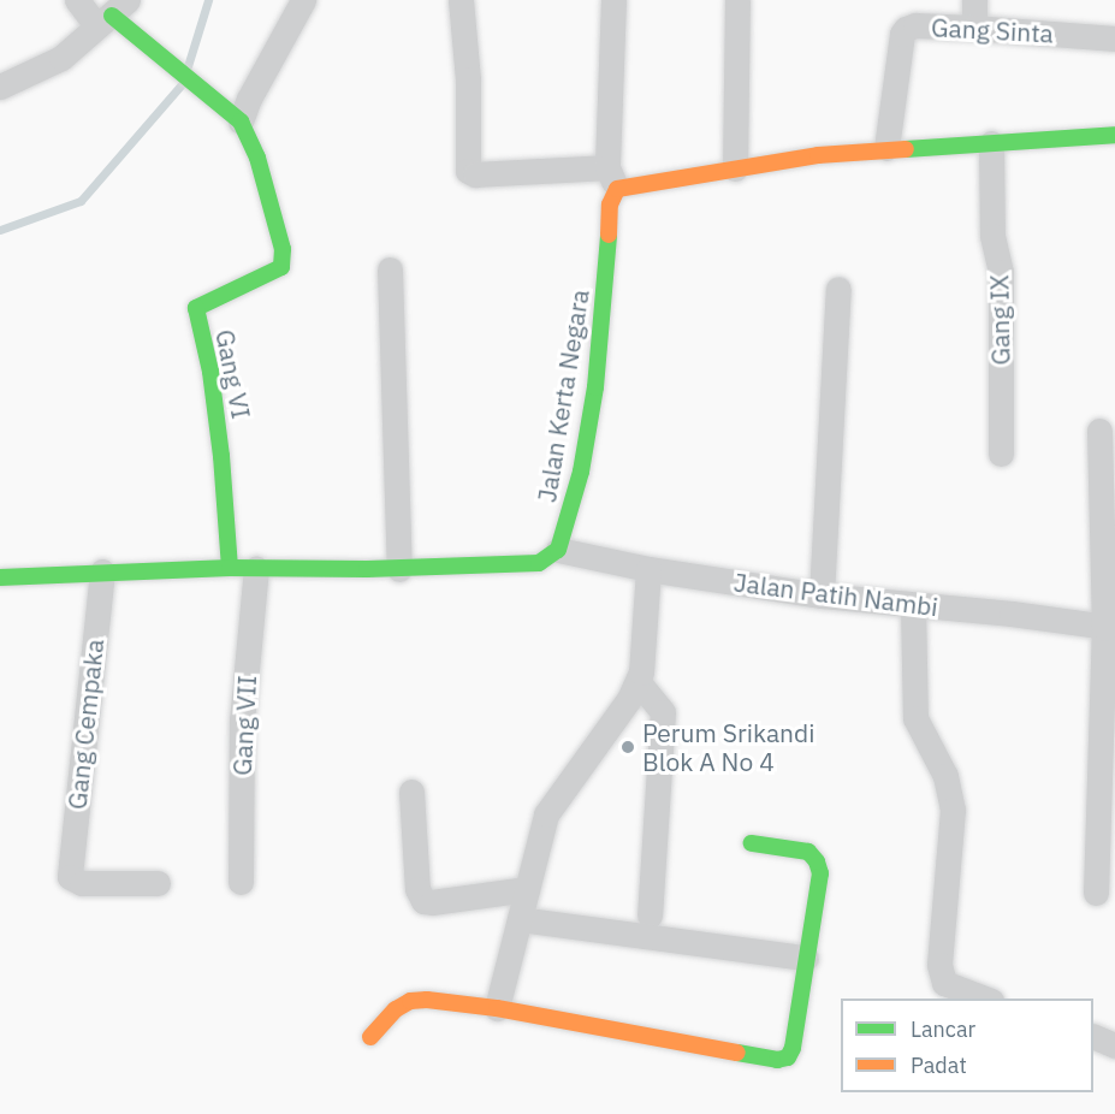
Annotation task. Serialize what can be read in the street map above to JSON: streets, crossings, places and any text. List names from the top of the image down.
{
  "streets": {
    "street": [
      "Gang Sinta",
      "Gang IX",
      "Gang VI",
      "Jalan Kerta Negara",
      "Jalan Patih Nambi",
      "Gang Cempaka",
      "Gang VII"
    ]
  },
  "crossings": [
    ["Jalan Kerta Negara", "Jalan Patih Nambi"]
  ],
  "places": ["Perum Srikandi Blok A No 4"],
  "legend": ["Lancar", "Padat"]
}
